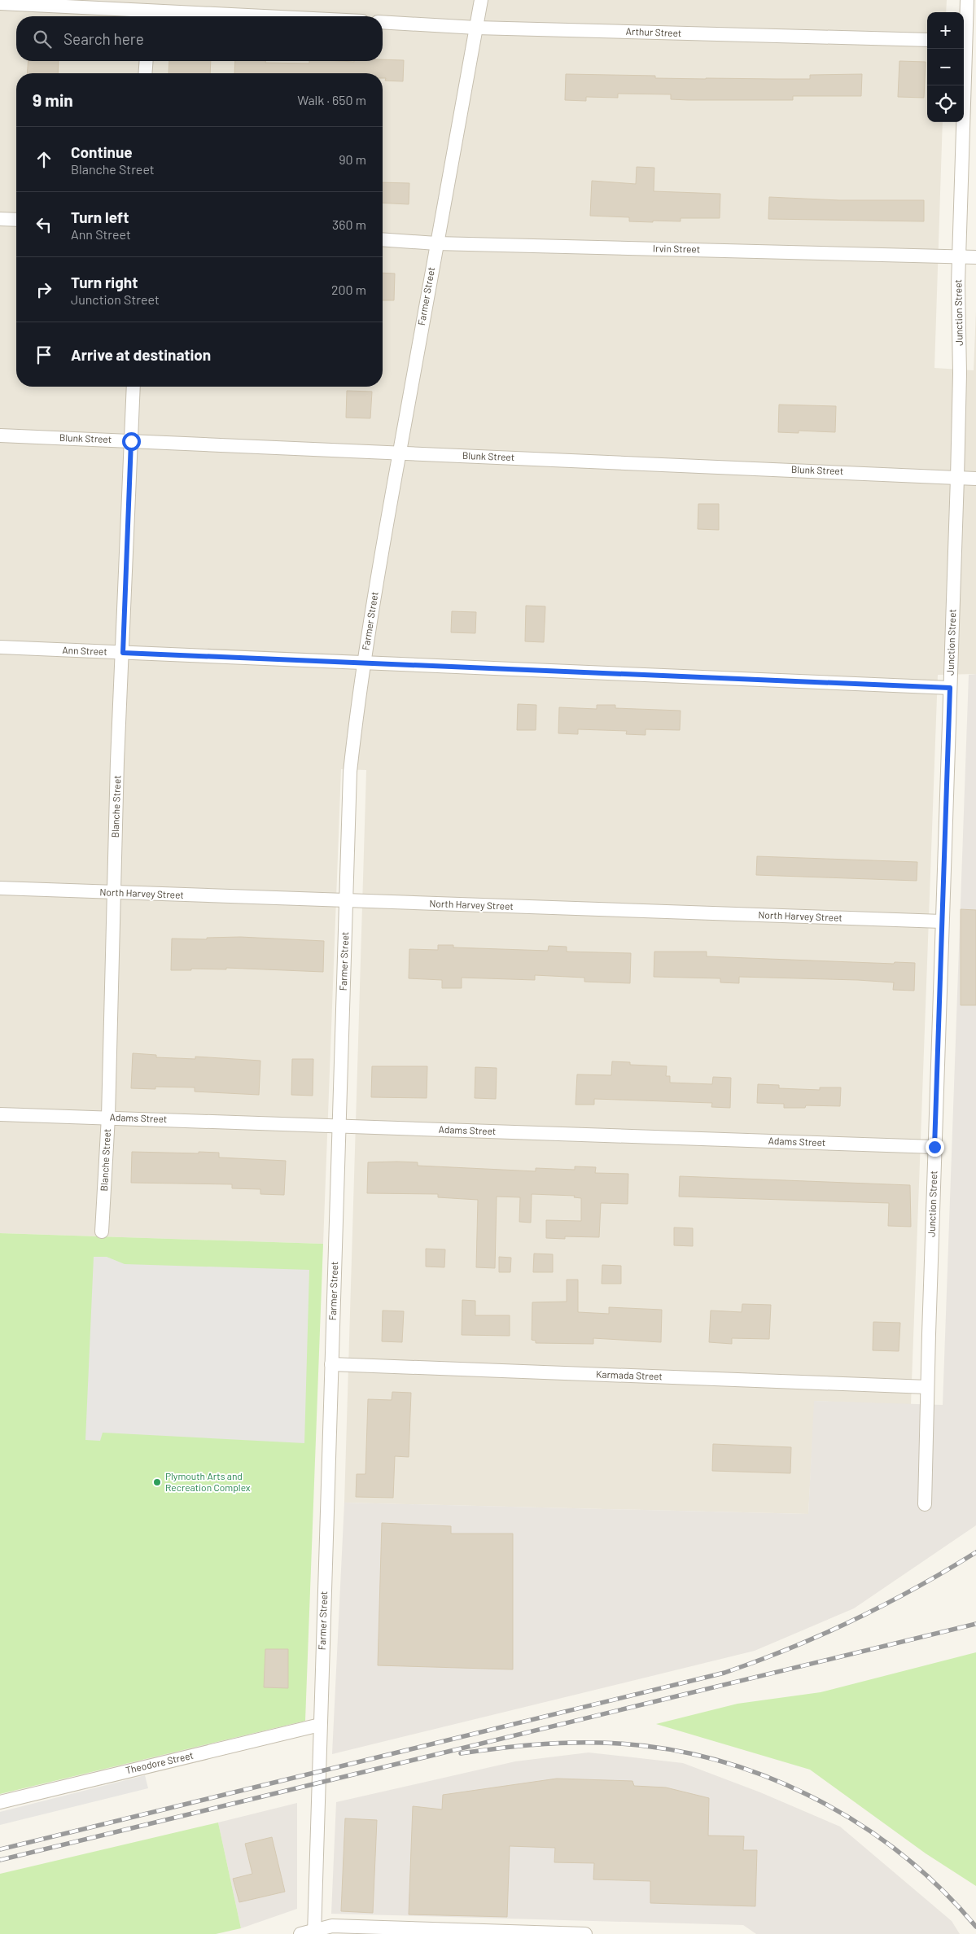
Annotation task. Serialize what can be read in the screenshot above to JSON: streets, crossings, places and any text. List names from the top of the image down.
{
  "streets": {
    "street": [
      "Arthur Street",
      "Irvin Street",
      "Farmer Street",
      "Junction Street",
      "Blunk Street",
      "Ann Street",
      "Blanche Street",
      "North Harvey Street",
      "Adams Street",
      "Karmada Street",
      "Theodore Street"
    ]
  },
  "crossings": [
    ["Arthur Street", "Farmer Street"],
    ["Irvin Street", "Farmer Street"],
    ["Irvin Street", "Junction Street"],
    ["Farmer Street", "Blunk Street"],
    ["Farmer Street", "Ann Street"],
    ["Farmer Street", "North Harvey Street"],
    ["Farmer Street", "Adams Street"],
    ["Farmer Street", "Karmada Street"],
    ["Farmer Street", "Theodore Street"],
    ["Junction Street", "Blunk Street"],
    ["Junction Street", "Ann Street"],
    ["Junction Street", "North Harvey Street"],
    ["Junction Street", "Adams Street"],
    ["Junction Street", "Karmada Street"],
    ["Blunk Street", "Blanche Street"],
    ["Ann Street", "Blanche Street"],
    ["Blanche Street", "North Harvey Street"],
    ["Blanche Street", "Adams Street"]
  ],
  "places": ["Plymouth Arts and Recreation Complex"],
  "page": {
    "map_buttons": ["+", "−"],
    "search": "Search here",
    "heading": ["9 min", "Walk · 650 m"],
    "list": [
      ["Continue", "Blanche Street", "90 m"],
      ["Turn left", "Ann Street", "360 m"],
      ["Turn right", "Junction Street", "200 m"],
      "Arrive at destination"
    ]
  }
}
